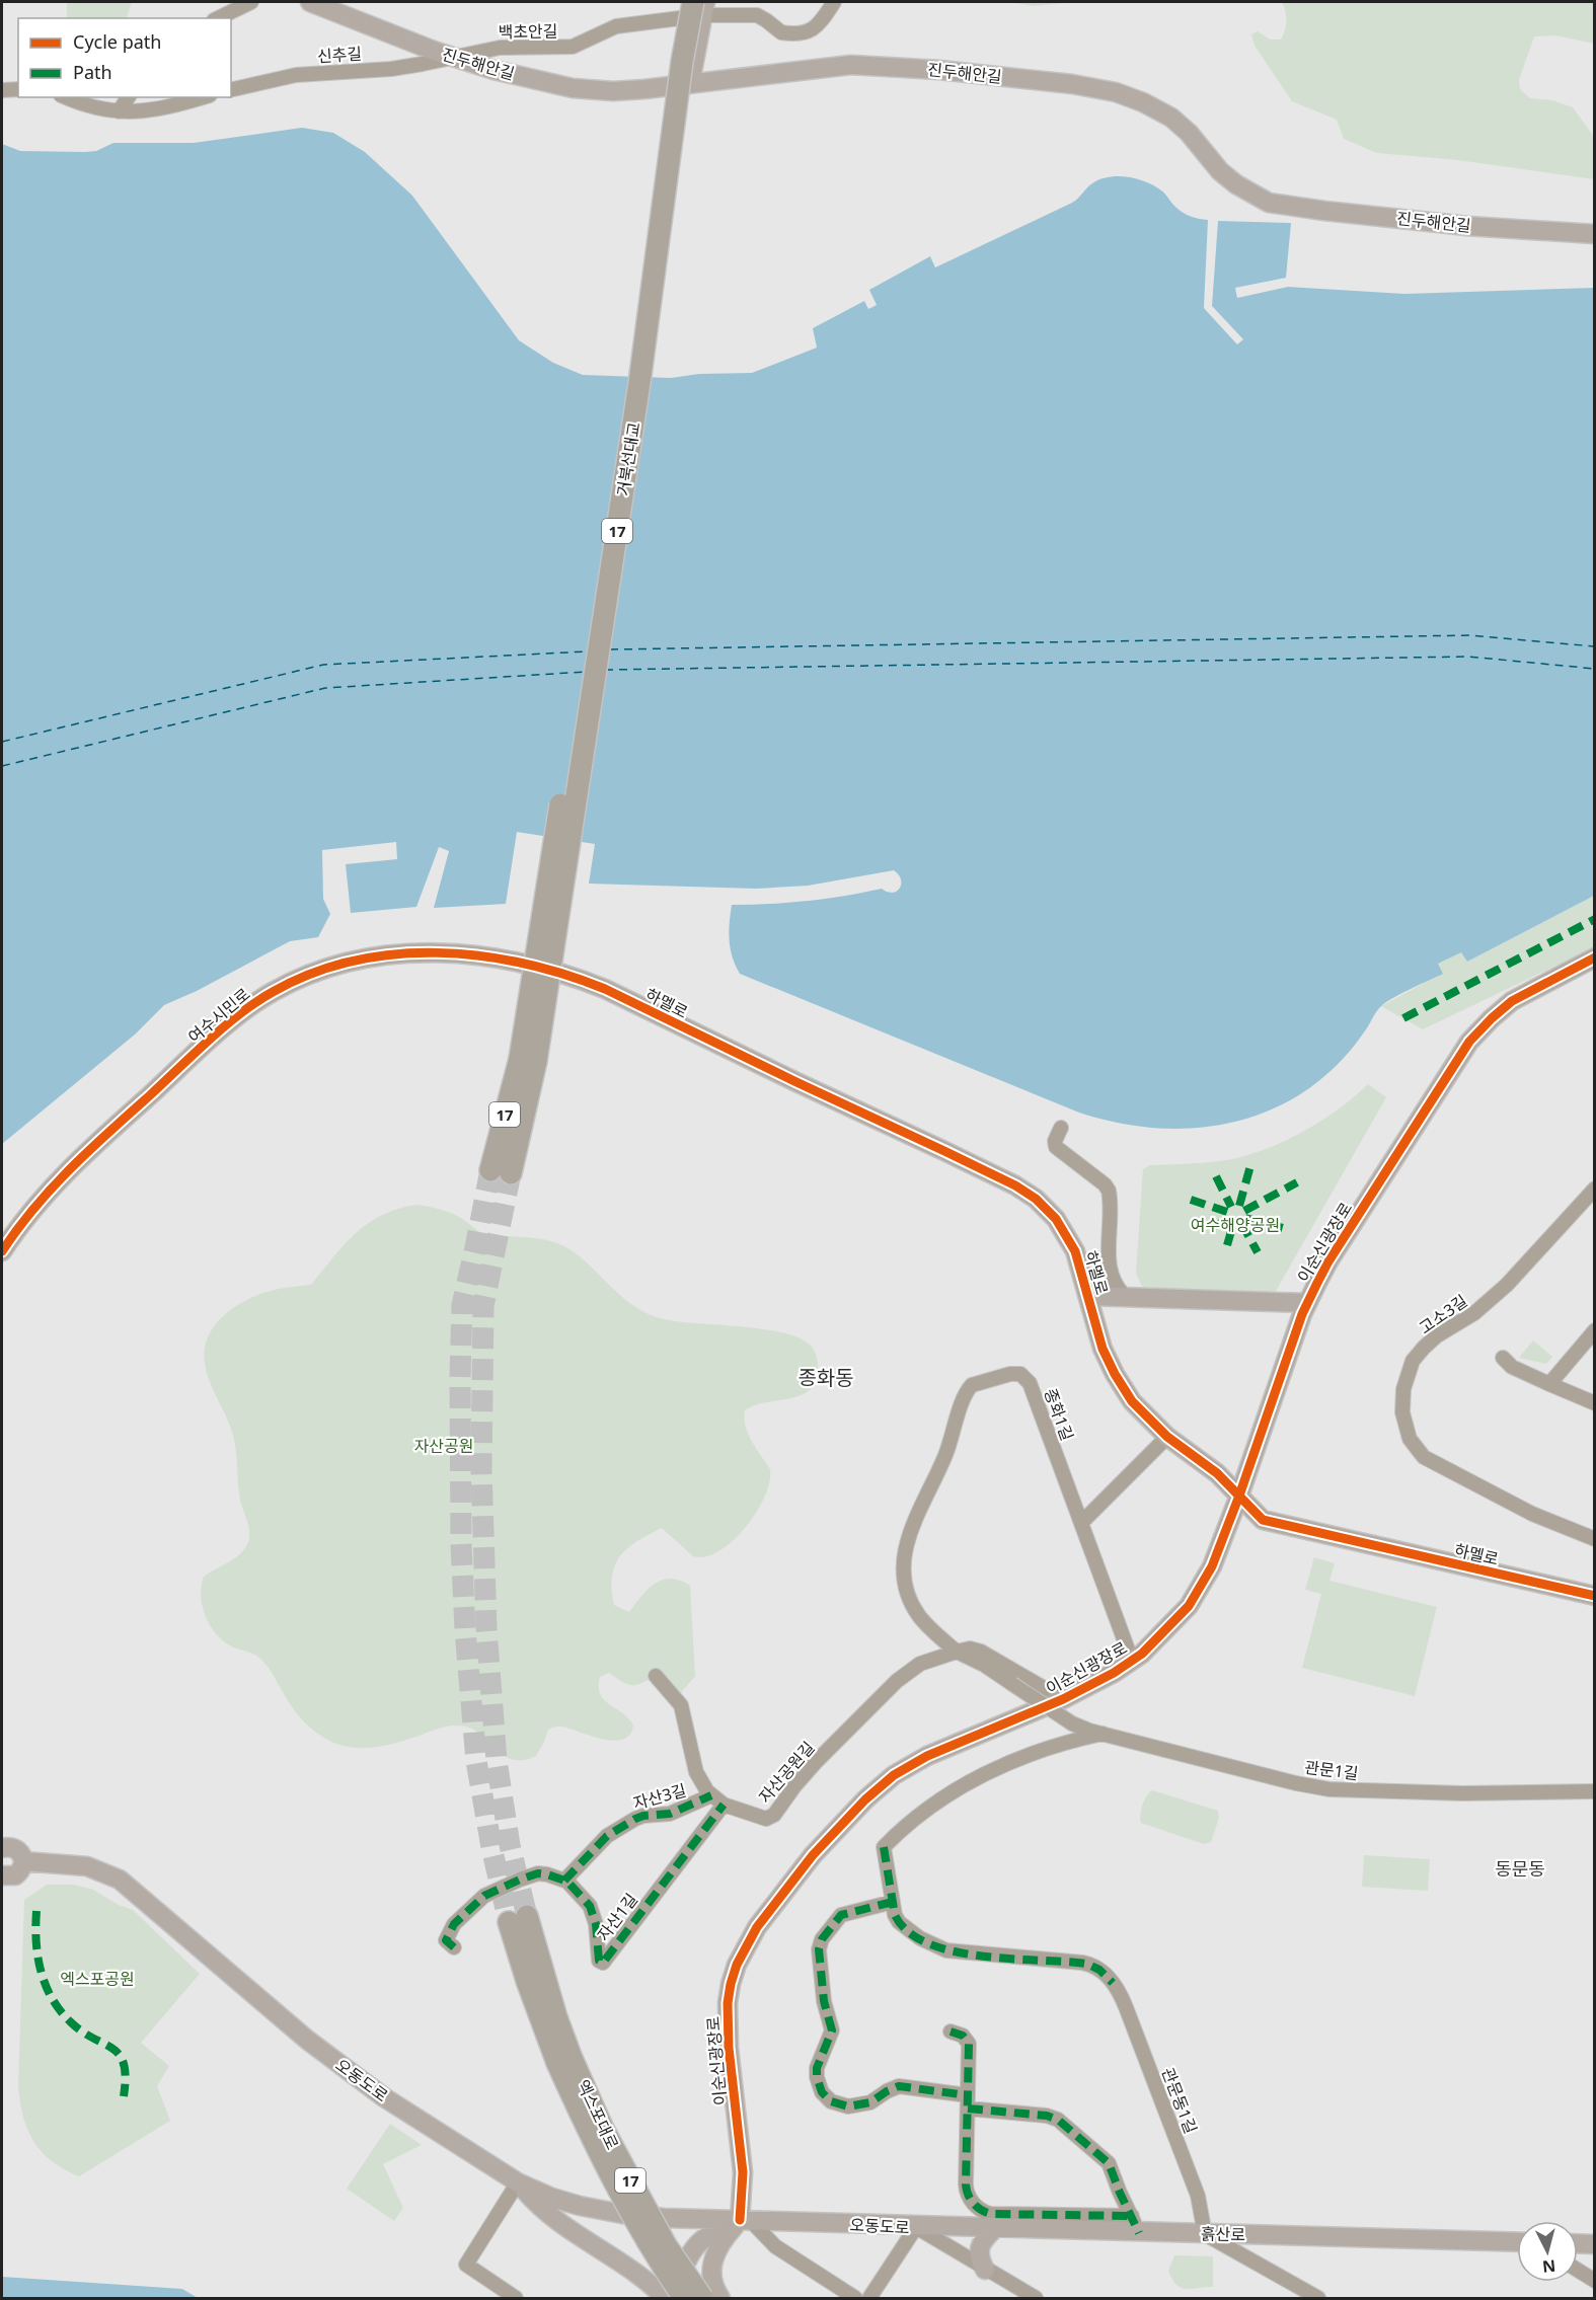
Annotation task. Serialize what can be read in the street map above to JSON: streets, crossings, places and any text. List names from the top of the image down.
{
  "streets": {
    "main road": ["거북선대교", "17", "엑스포대로"],
    "street": [
      "백초안길",
      "신추길",
      "진두해안길",
      "하멜로",
      "여수시민로",
      "이순신광장로",
      "고소3길",
      "종화1길",
      "관문1길",
      "자산공원길",
      "자산3길",
      "자산1길",
      "오동도로",
      "관문동1길",
      "흙산로"
    ]
  },
  "crossings": [
    ["백초안길", "신추길"],
    ["백초안길", "진두해안길"],
    ["백초안길", "거북선대교"],
    ["신추길", "진두해안길"],
    ["거북선대교", "17"],
    ["하멜로", "여수시민로"],
    ["하멜로", "이순신광장로"],
    ["이순신광장로", "종화1길"],
    ["이순신광장로", "자산공원길"],
    ["이순신광장로", "오동도로"],
    ["종화1길", "관문1길"],
    ["종화1길", "자산공원길"],
    ["관문1길", "자산공원길"],
    ["자산공원길", "자산3길"],
    ["자산공원길", "자산1길"],
    ["자산3길", "자산1길"],
    ["오동도로", "흙산로"],
    ["관문동1길", "흙산로"]
  ],
  "districts": ["종화동", "동문동"],
  "parks": ["여수해양공원", "자산공원", "엑스포공원"],
  "legend": ["Cycle path", "Path"],
  "north": "bottom"
}
